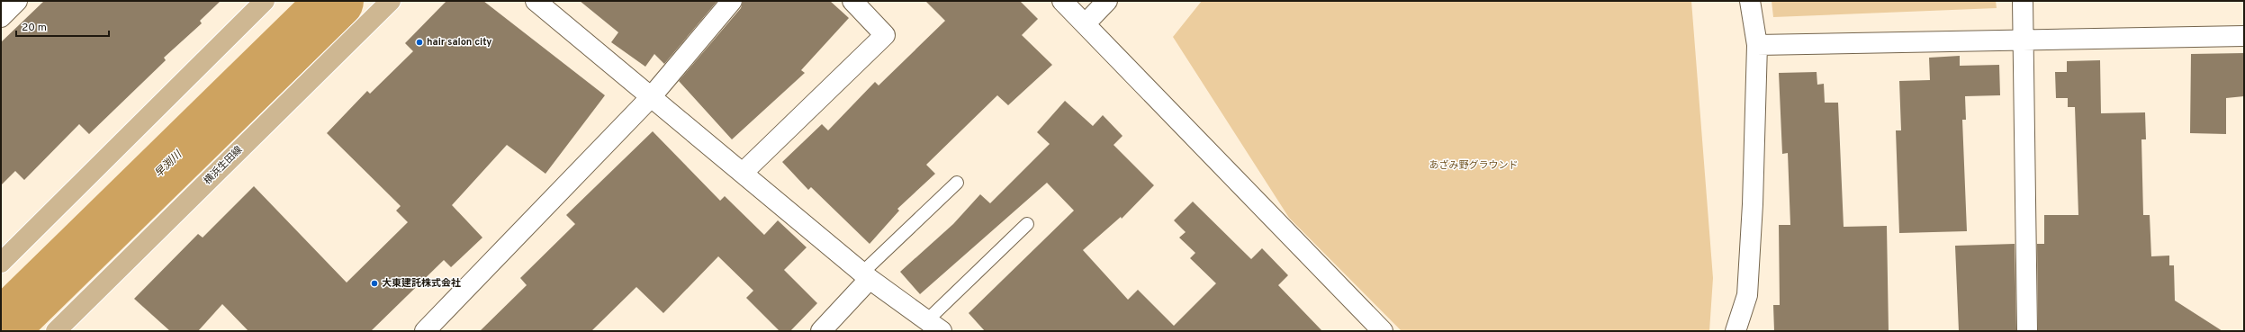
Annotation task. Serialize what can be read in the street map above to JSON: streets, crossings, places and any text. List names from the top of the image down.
{
  "streets": {
    "main road": ["横浜生田線"]
  },
  "water": ["早渕川"],
  "parks": ["あざみ野グラウンド"],
  "places": ["hair salon city", "大東建託株式会社"],
  "scale_bar": "20 m"
}
